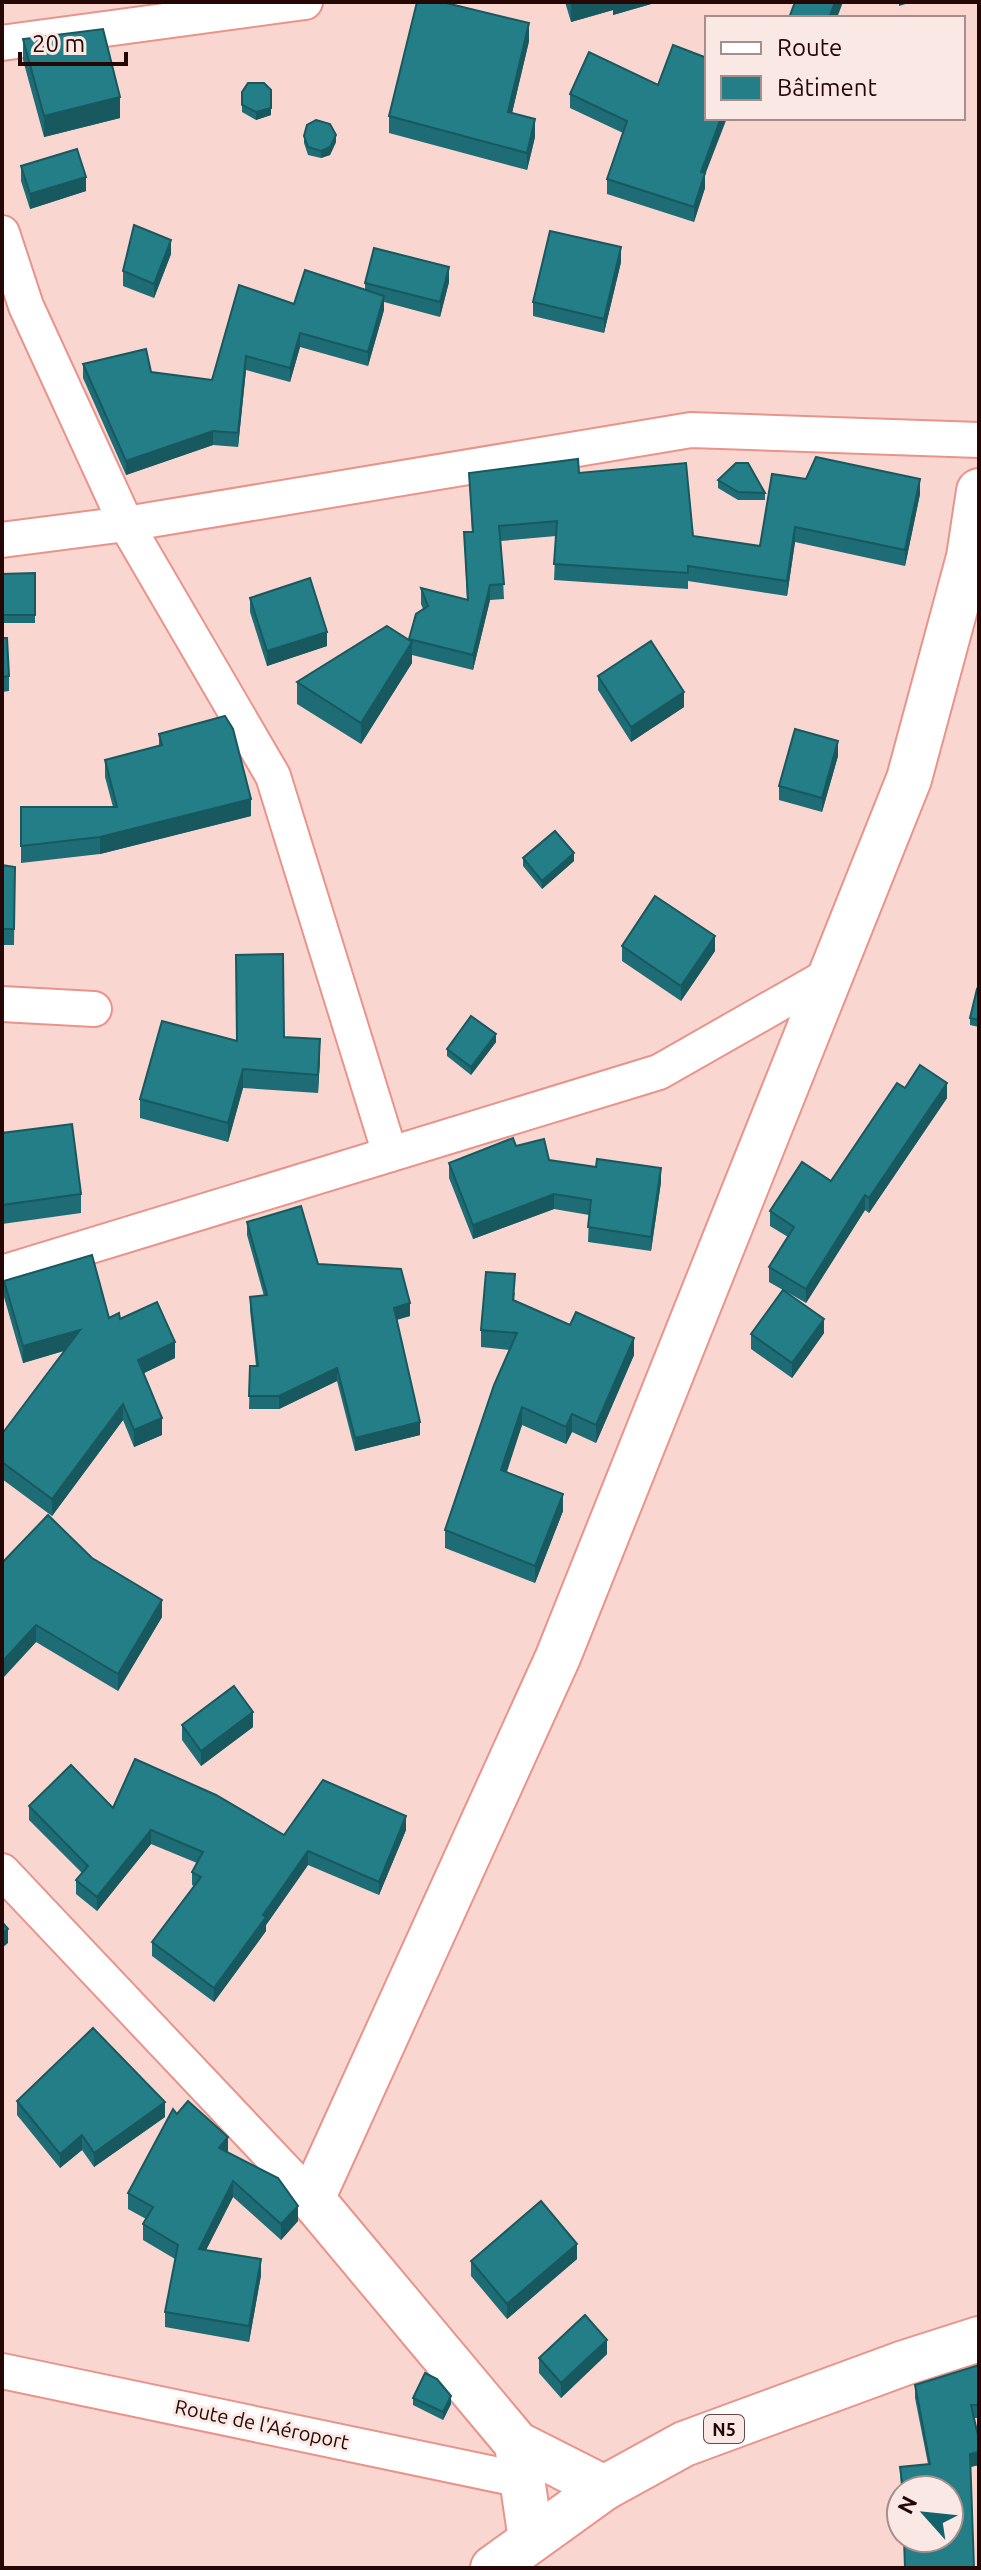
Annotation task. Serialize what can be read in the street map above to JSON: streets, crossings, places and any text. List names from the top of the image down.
{
  "streets": {
    "main road": ["N5"],
    "street": ["Route de l'Aéroport"]
  },
  "legend": ["Route", "Bâtiment"],
  "scale_bar": "20 m",
  "north": "top left"
}
